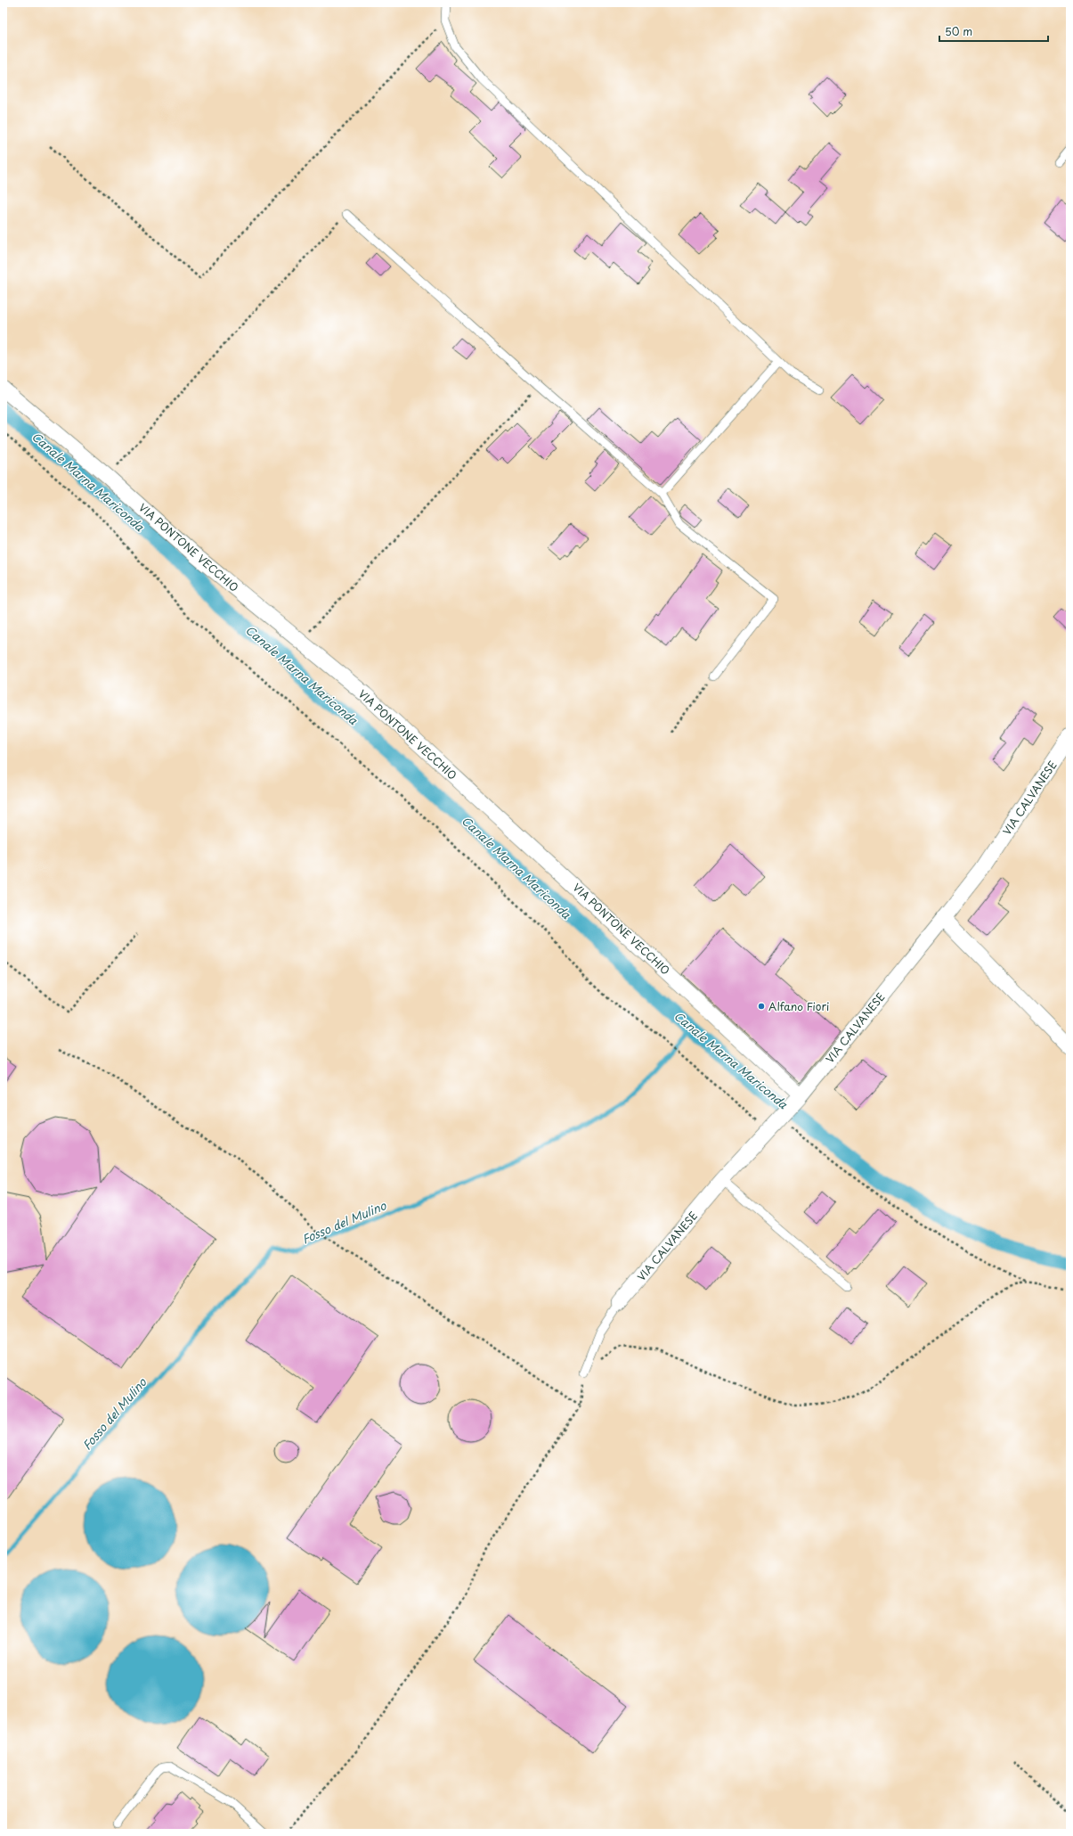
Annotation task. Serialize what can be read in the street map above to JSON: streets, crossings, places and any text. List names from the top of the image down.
{
  "streets": {
    "street": ["VIA PONTONE VECCHIO", "VIA CALVANESE"]
  },
  "crossings": [
    ["VIA PONTONE VECCHIO", "VIA CALVANESE"]
  ],
  "water": ["Canale Marna Mariconda", "Fosso del Mulino"],
  "places": ["Alfano Fiori"],
  "scale_bar": "50 m"
}
